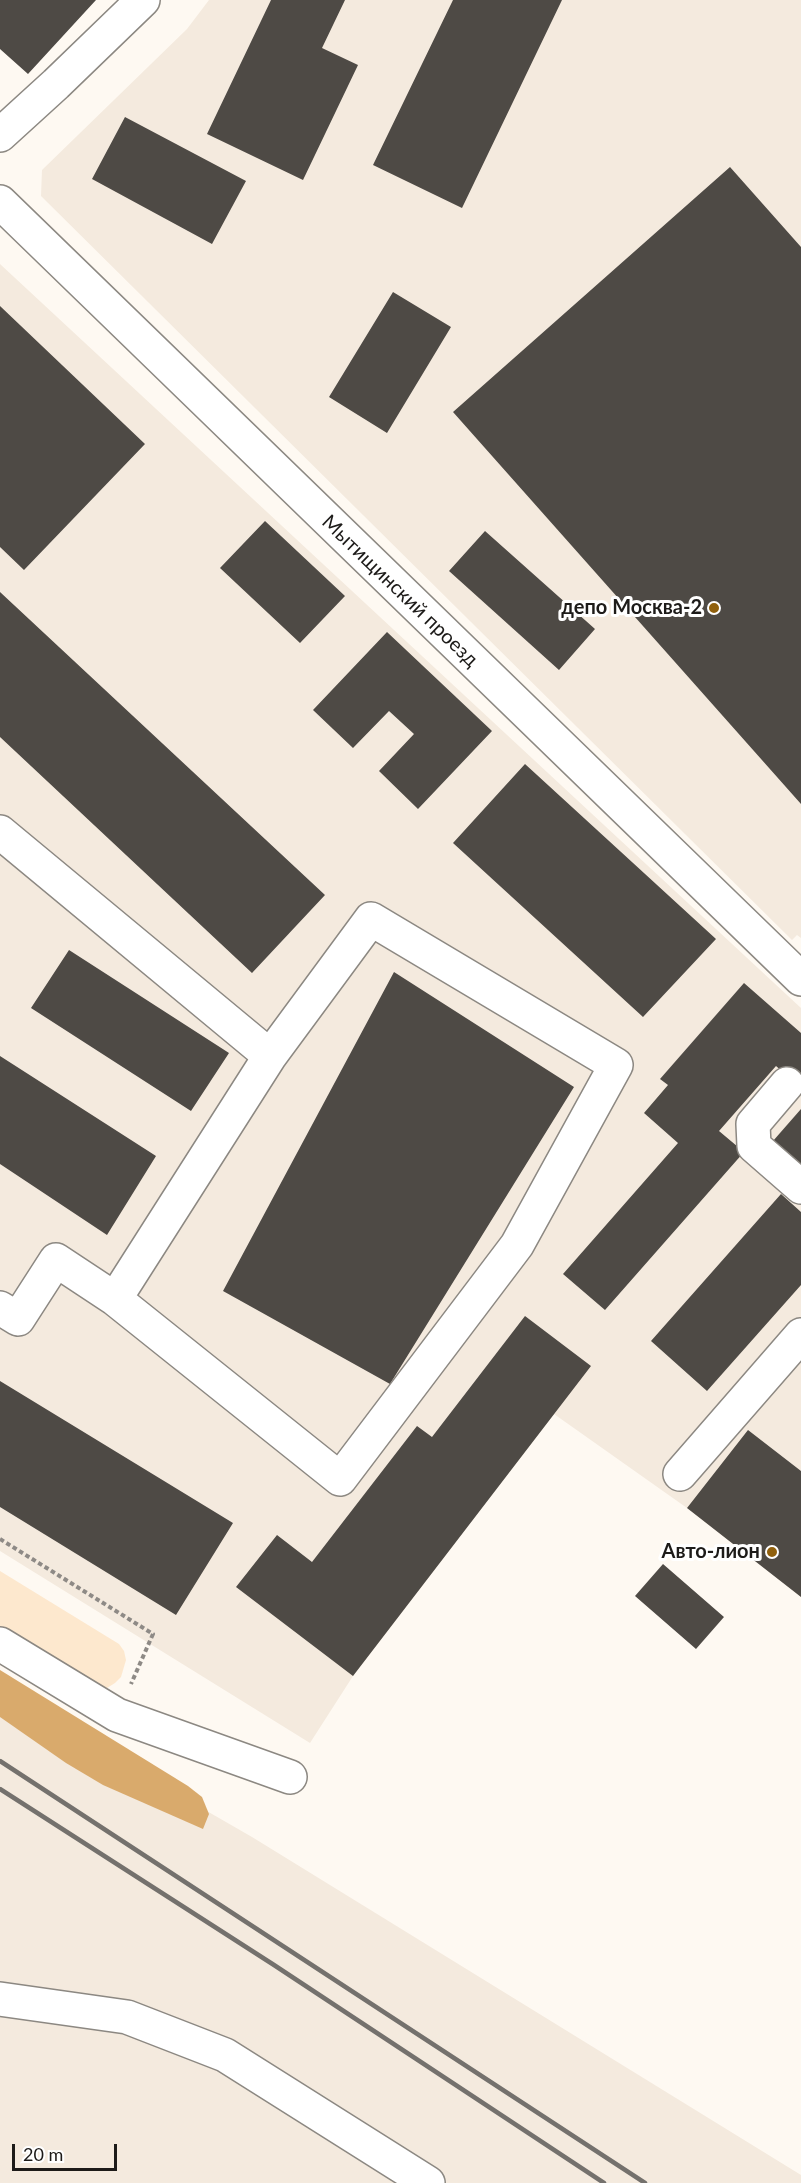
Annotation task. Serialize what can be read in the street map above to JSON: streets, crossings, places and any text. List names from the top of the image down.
{
  "streets": {
    "street": ["Мытищинский проезд"]
  },
  "places": ["депо Москва-2", "Авто-лион"],
  "scale_bar": "20 m"
}
